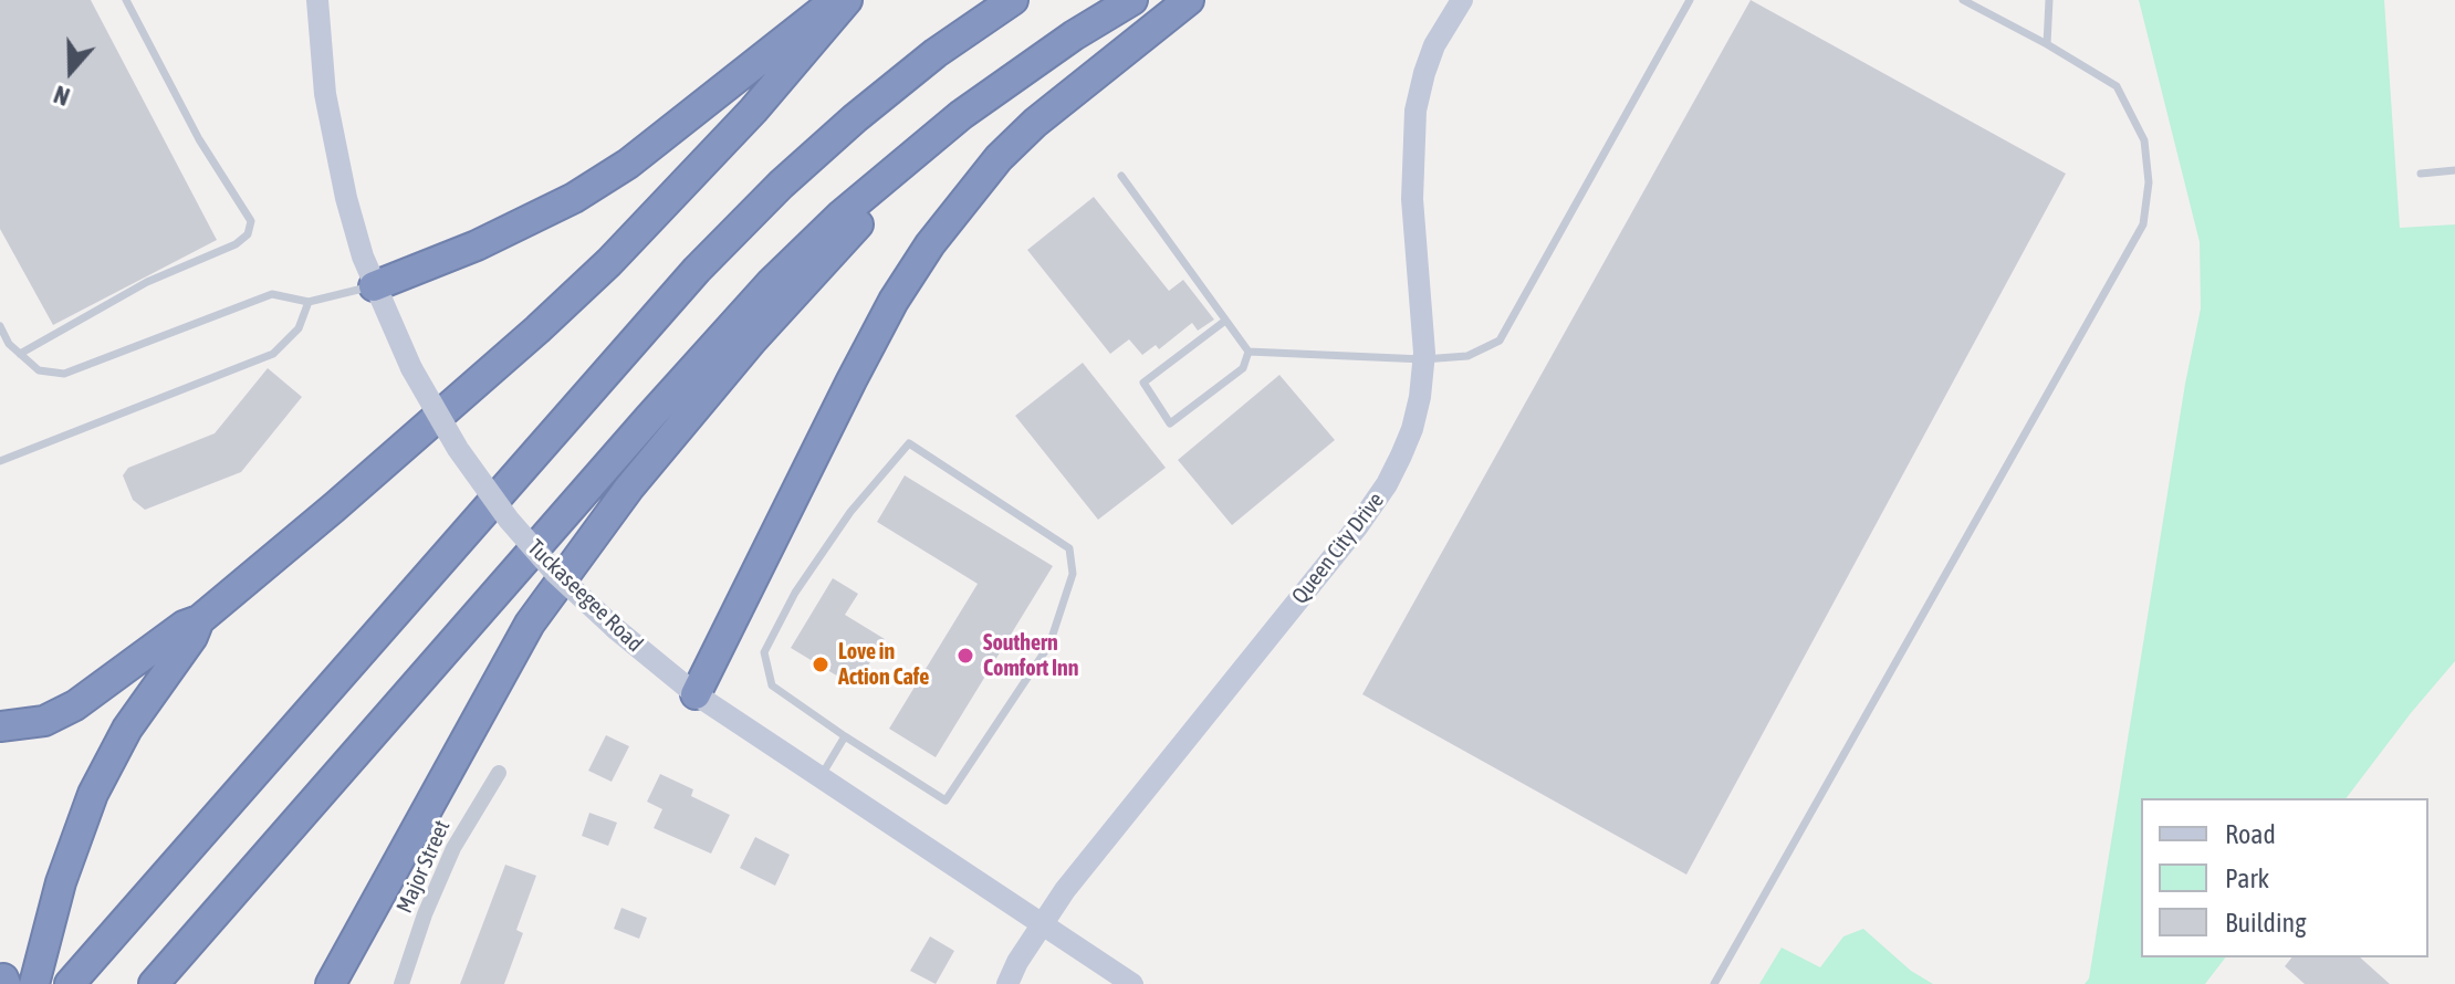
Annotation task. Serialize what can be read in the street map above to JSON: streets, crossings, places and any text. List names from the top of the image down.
{
  "streets": {
    "street": ["Queen City Drive", "Tuckaseegee Road", "Major Street"]
  },
  "crossings": [
    ["Queen City Drive", "Tuckaseegee Road"]
  ],
  "places": ["Southern Comfort Inn", "Love in Action Cafe"],
  "legend": ["Road", "Park", "Building"],
  "north": "bottom"
}
